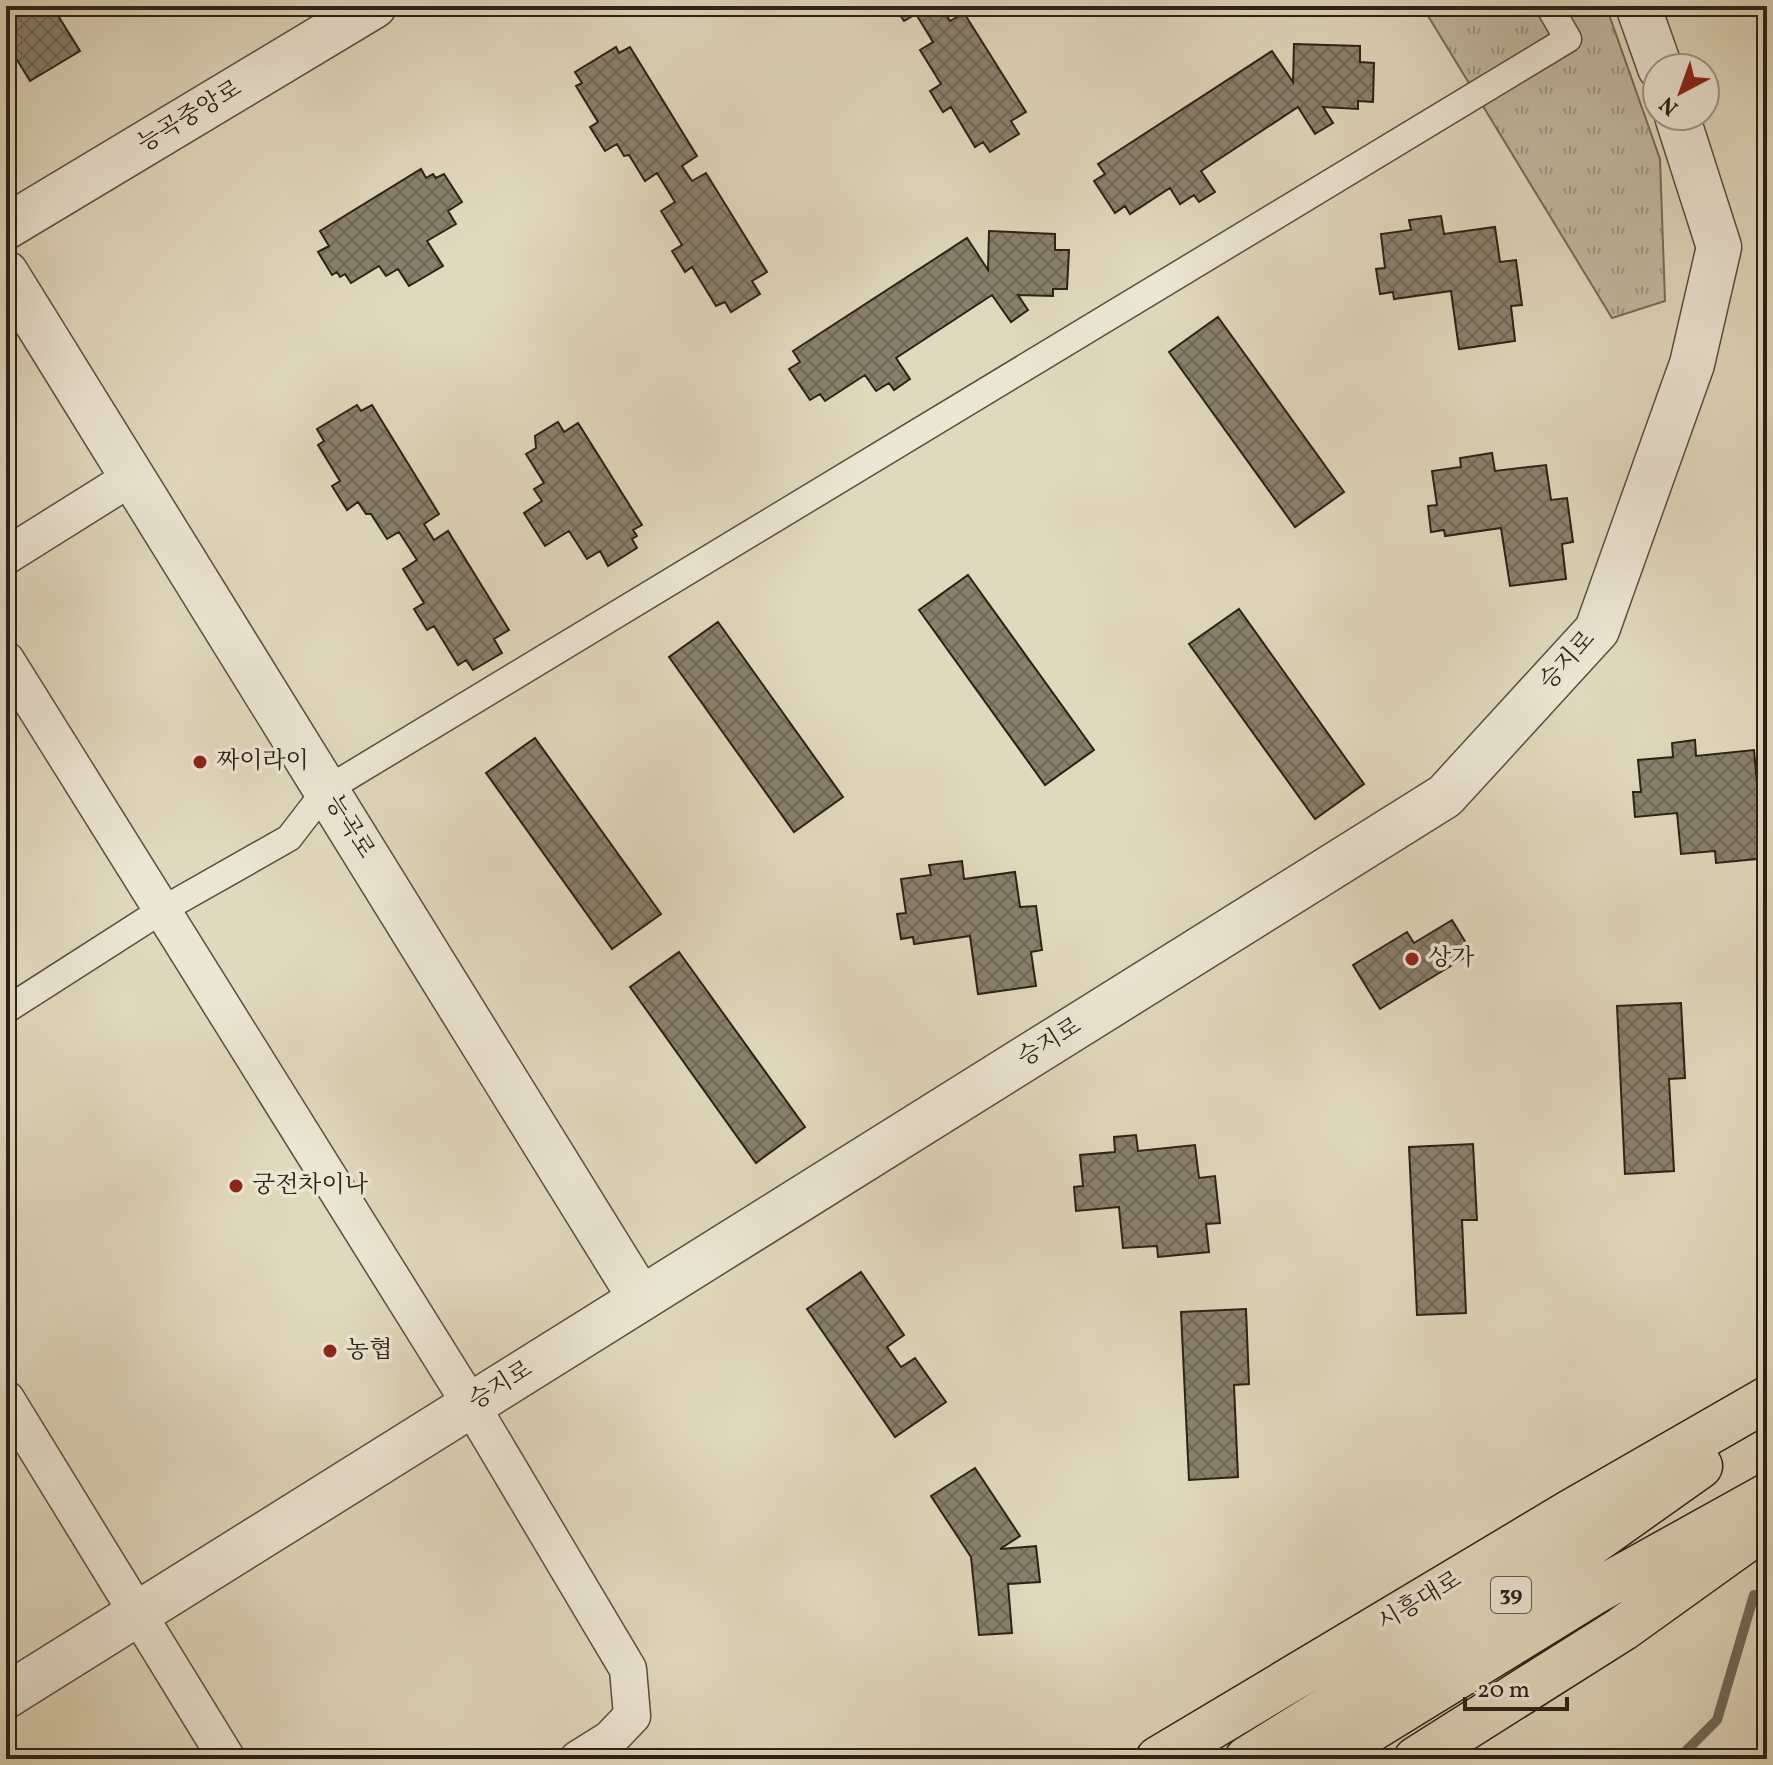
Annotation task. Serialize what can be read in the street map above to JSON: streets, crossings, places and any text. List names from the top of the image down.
{
  "streets": {
    "main road": ["39", "시흥대로"],
    "street": ["능곡중앙로", "승지로", "능곡로"]
  },
  "crossings": [
    ["승지로", "능곡로"]
  ],
  "places": [
    "짜이라이",
    "상가",
    "궁전차이나",
    "농협"
  ],
  "scale_bar": "20 m",
  "north": "bottom left"
}
